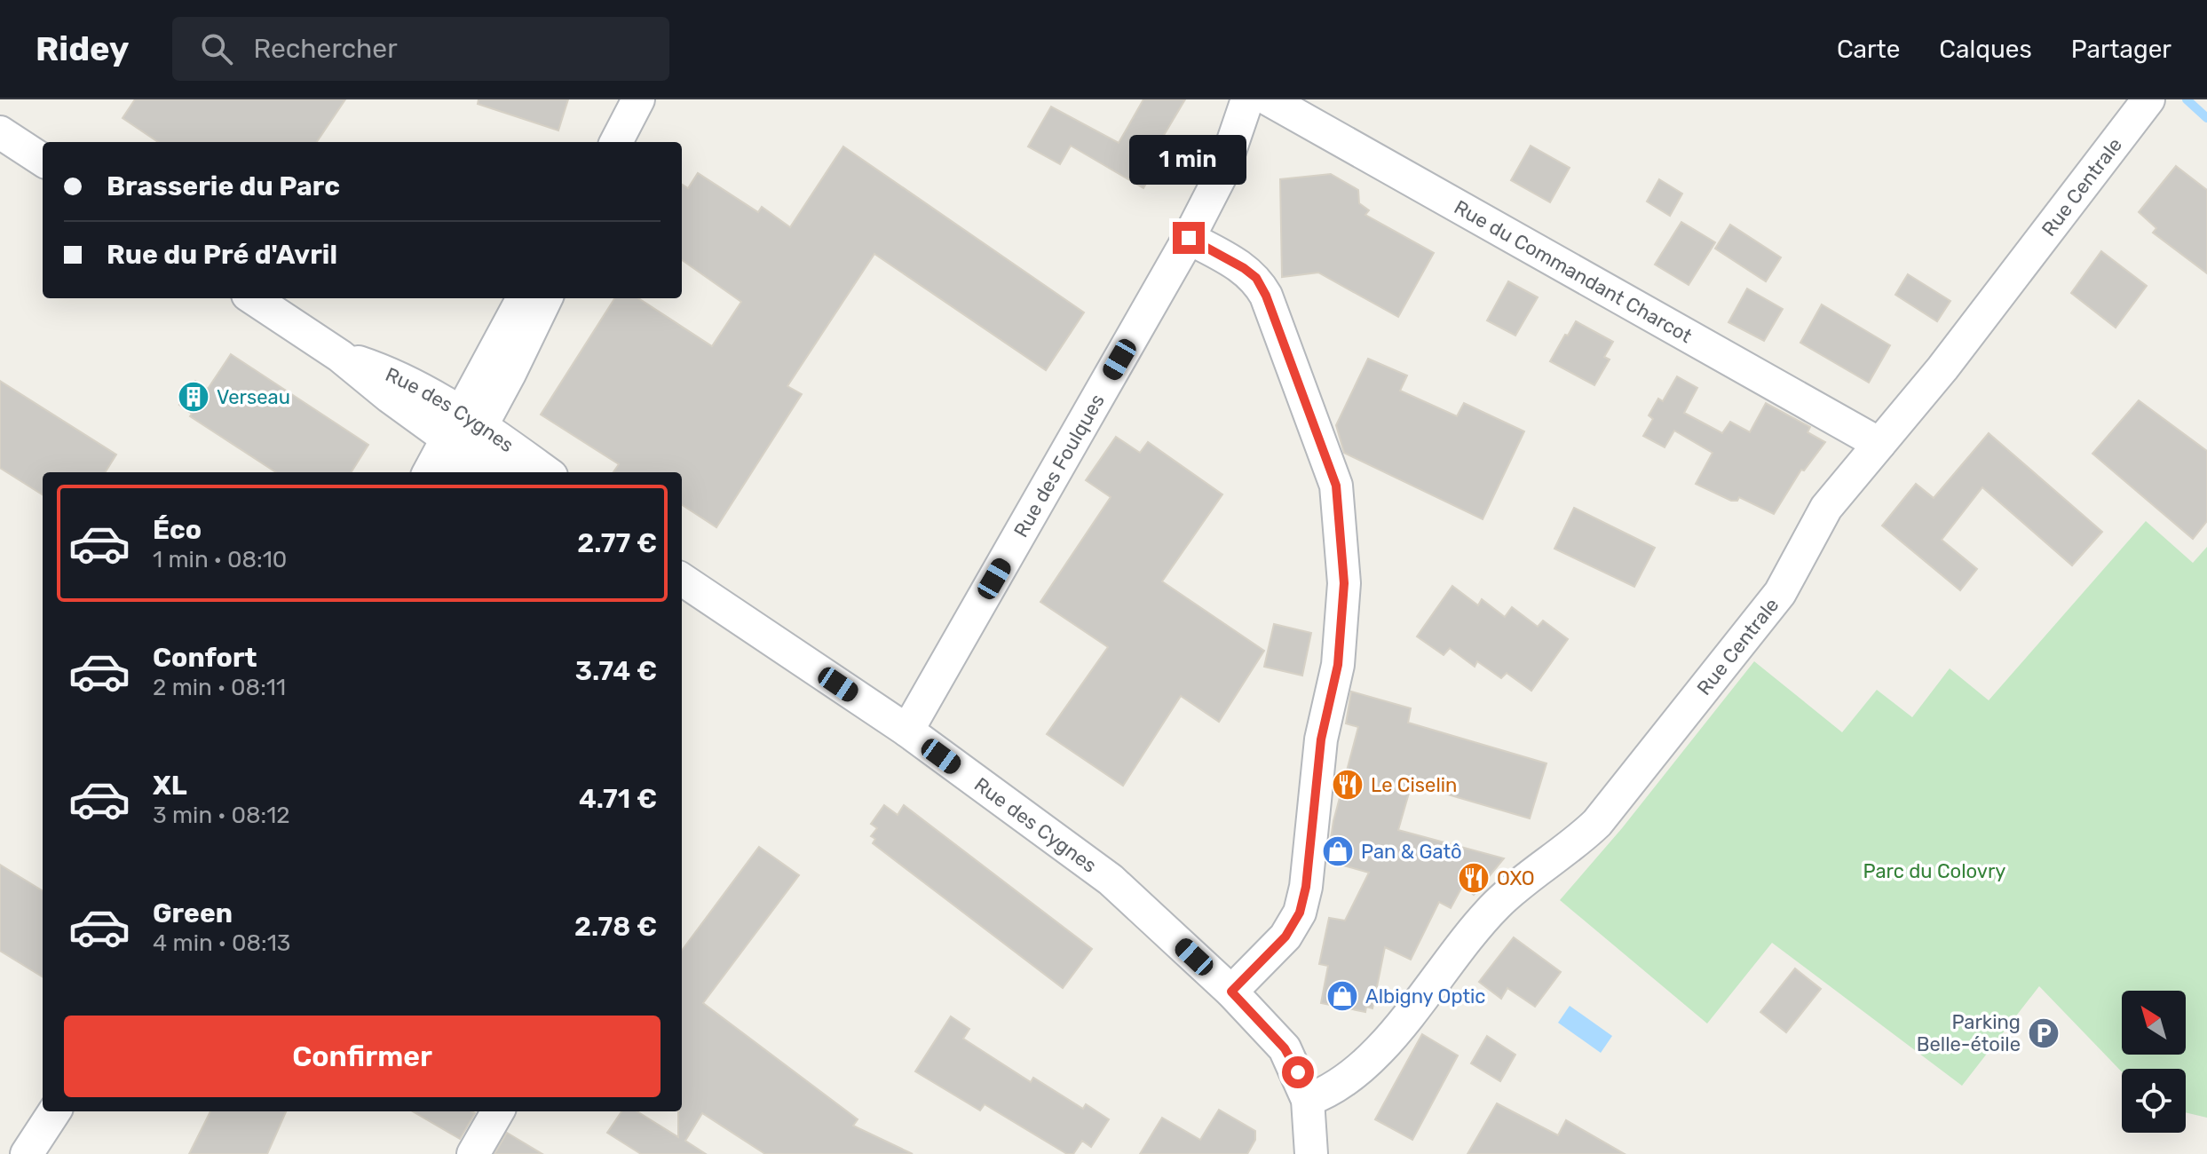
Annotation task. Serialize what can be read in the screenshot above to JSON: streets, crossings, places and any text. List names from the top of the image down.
{
  "streets": {
    "street": [
      "Rue Centrale",
      "Rue du Commandant Charcot",
      "Rue des Cygnes",
      "Rue des Foulques"
    ]
  },
  "crossings": [
    ["Rue Centrale", "Rue du Commandant Charcot"],
    ["Rue Centrale", "Rue des Cygnes"],
    ["Rue des Cygnes", "Rue des Foulques"]
  ],
  "parks": ["Parc du Colovry"],
  "places": {
    "building": ["Verseau"],
    "restaurant": ["Le Ciselin", "OXO"],
    "shop": ["Pan & Gatô", "Albigny Optic"],
    "parking": ["Parking Belle-étoile"]
  },
  "north": "top left",
  "page": {
    "header": "Ridey",
    "search": "Rechercher",
    "nav": ["Carte", "Calques", "Partager"],
    "bubble": "1 min",
    "banner": ["Brasserie du Parc", "Rue du Pré d'Avril"],
    "list": [
      {
        "name": "Éco",
        "note": "1 min · 08:10",
        "value": "2.77 €"
      },
      {
        "name": "Confort",
        "note": "2 min · 08:11",
        "value": "3.74 €"
      },
      {
        "name": "XL",
        "note": "3 min · 08:12",
        "value": "4.71 €"
      },
      {
        "name": "Green",
        "note": "4 min · 08:13",
        "value": "2.78 €"
      }
    ],
    "buttons": "Confirmer"
  }
}
